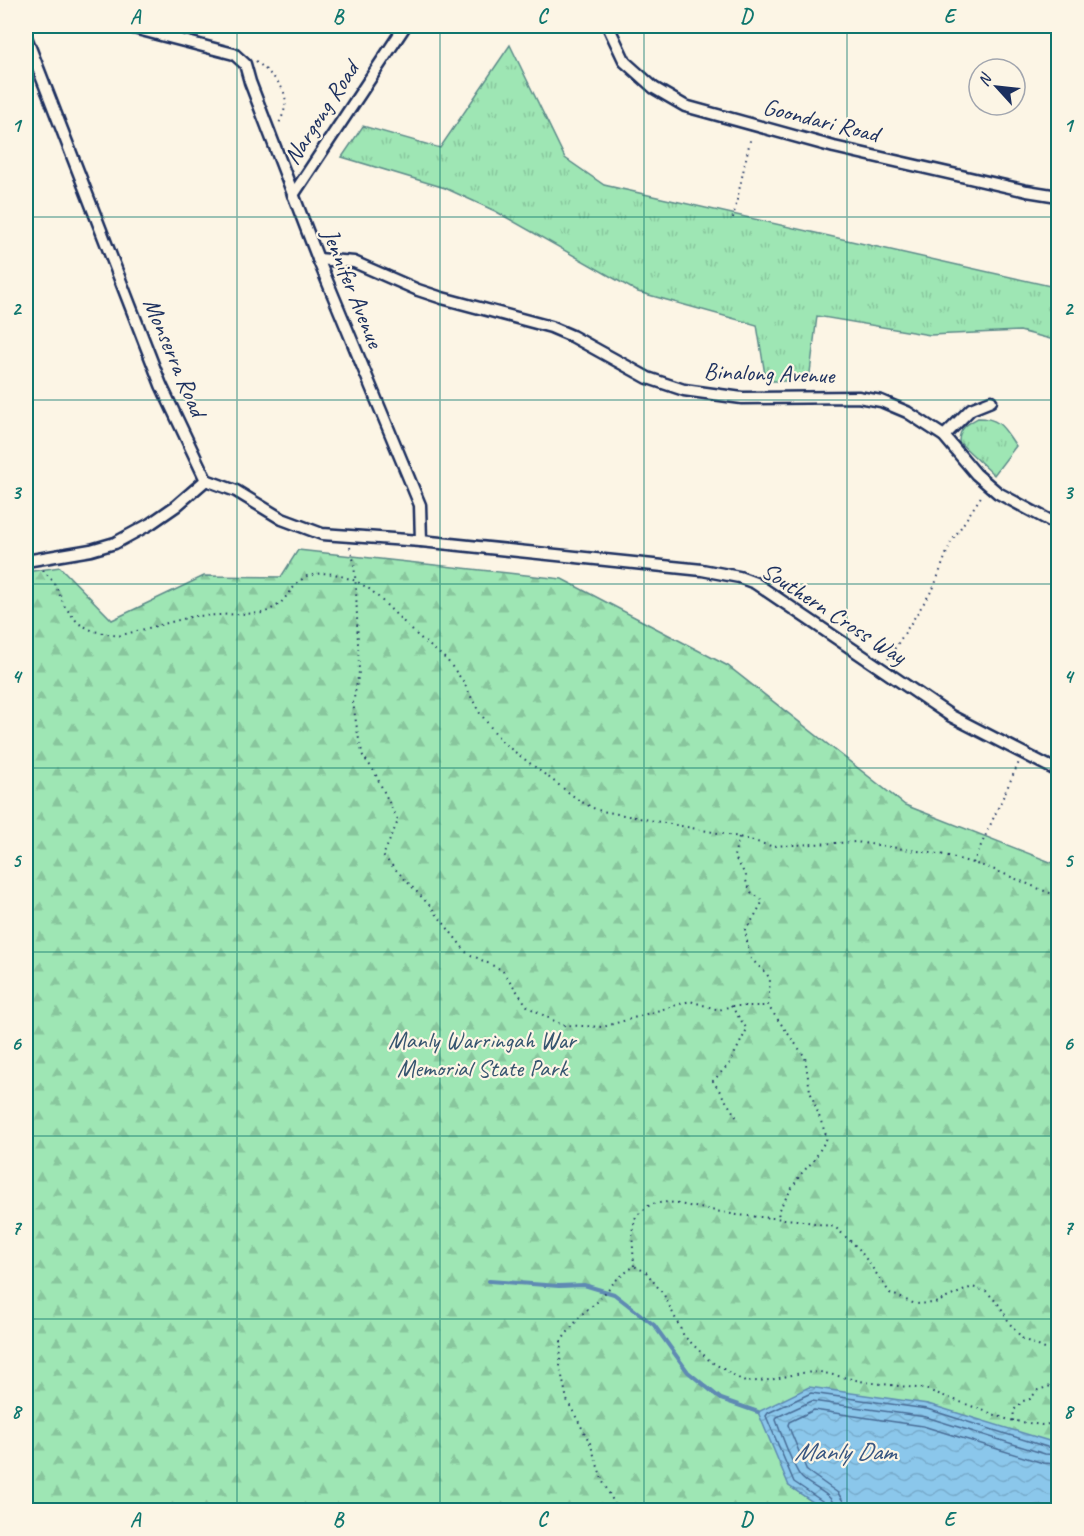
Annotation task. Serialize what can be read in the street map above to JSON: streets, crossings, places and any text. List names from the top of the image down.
{
  "streets": {
    "street": [
      "Nargong Road",
      "Goondari Road",
      "Jennifer Avenue",
      "Monserra Road",
      "Binalong Avenue",
      "Southern Cross Way"
    ]
  },
  "crossings": [
    ["Nargong Road", "Jennifer Avenue"],
    ["Jennifer Avenue", "Binalong Avenue"],
    ["Jennifer Avenue", "Southern Cross Way"]
  ],
  "water": ["Manly Dam"],
  "parks": ["Manly Warringah War Memorial State Park"],
  "north": "top left",
  "grid": {
    "columns": [
      "A",
      "B",
      "C",
      "D",
      "E"
    ],
    "rows": [
      "1",
      "2",
      "3",
      "4",
      "5",
      "6",
      "7",
      "8"
    ]
  }
}
